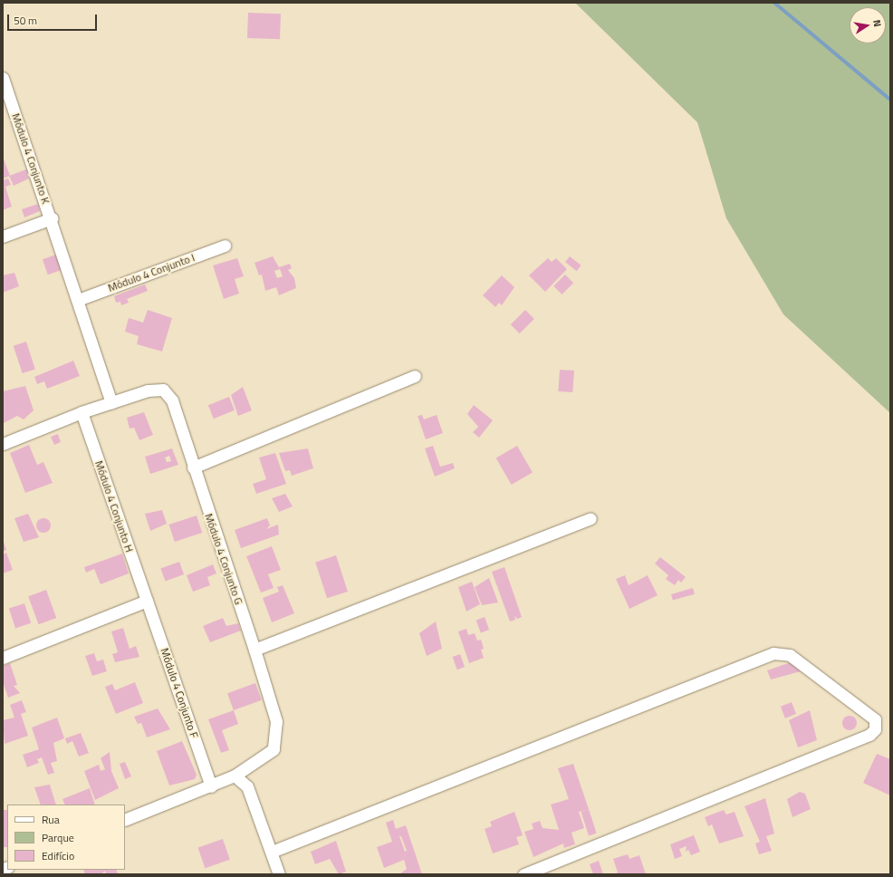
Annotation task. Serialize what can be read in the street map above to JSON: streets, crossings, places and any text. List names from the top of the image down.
{
  "streets": {
    "street": [
      "Módulo 4 Conjunto K",
      "Módulo 4 Conjunto I",
      "Módulo 4 Conjunto H",
      "Módulo 4 Conjunto G",
      "Módulo 4 Conjunto F"
    ]
  },
  "crossings": [
    ["Módulo 4 Conjunto K", "Módulo 4 Conjunto I"],
    ["Módulo 4 Conjunto H", "Módulo 4 Conjunto F"],
    ["Módulo 4 Conjunto G", "Módulo 4 Conjunto F"]
  ],
  "legend": ["Rua", "Parque", "Edifício"],
  "scale_bar": "50 m",
  "north": "right"
}
